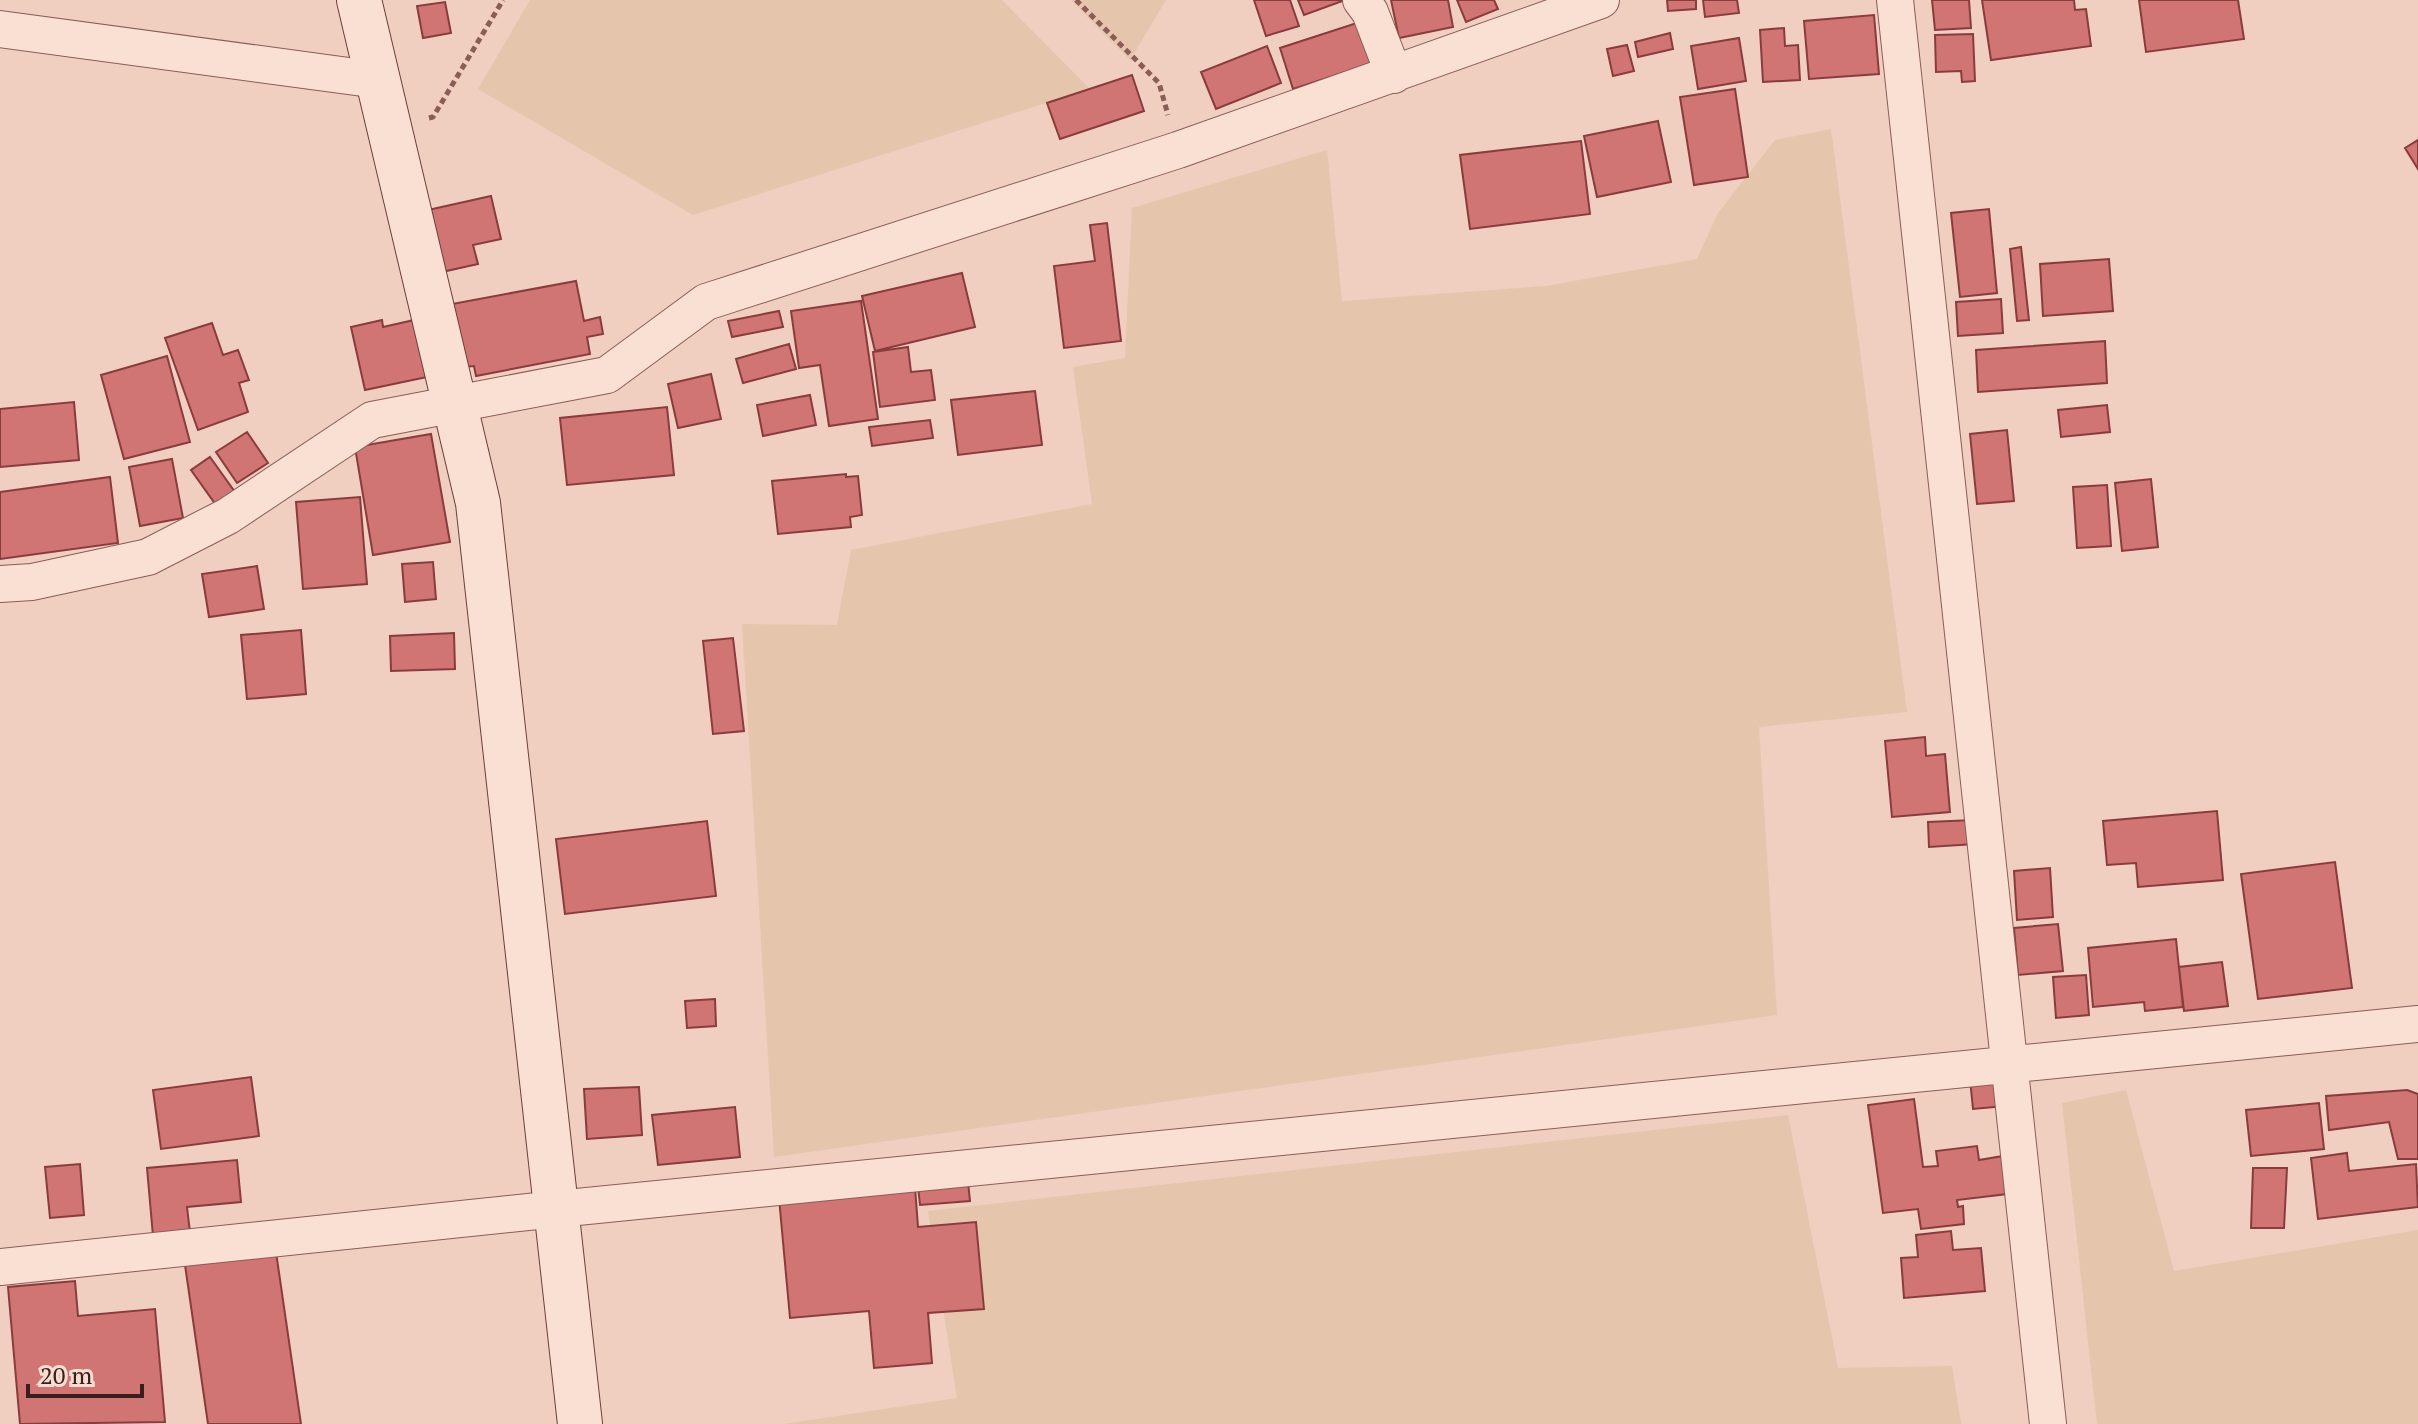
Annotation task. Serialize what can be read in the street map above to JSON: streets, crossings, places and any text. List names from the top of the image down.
{
  "scale_bar": "20 m"
}
